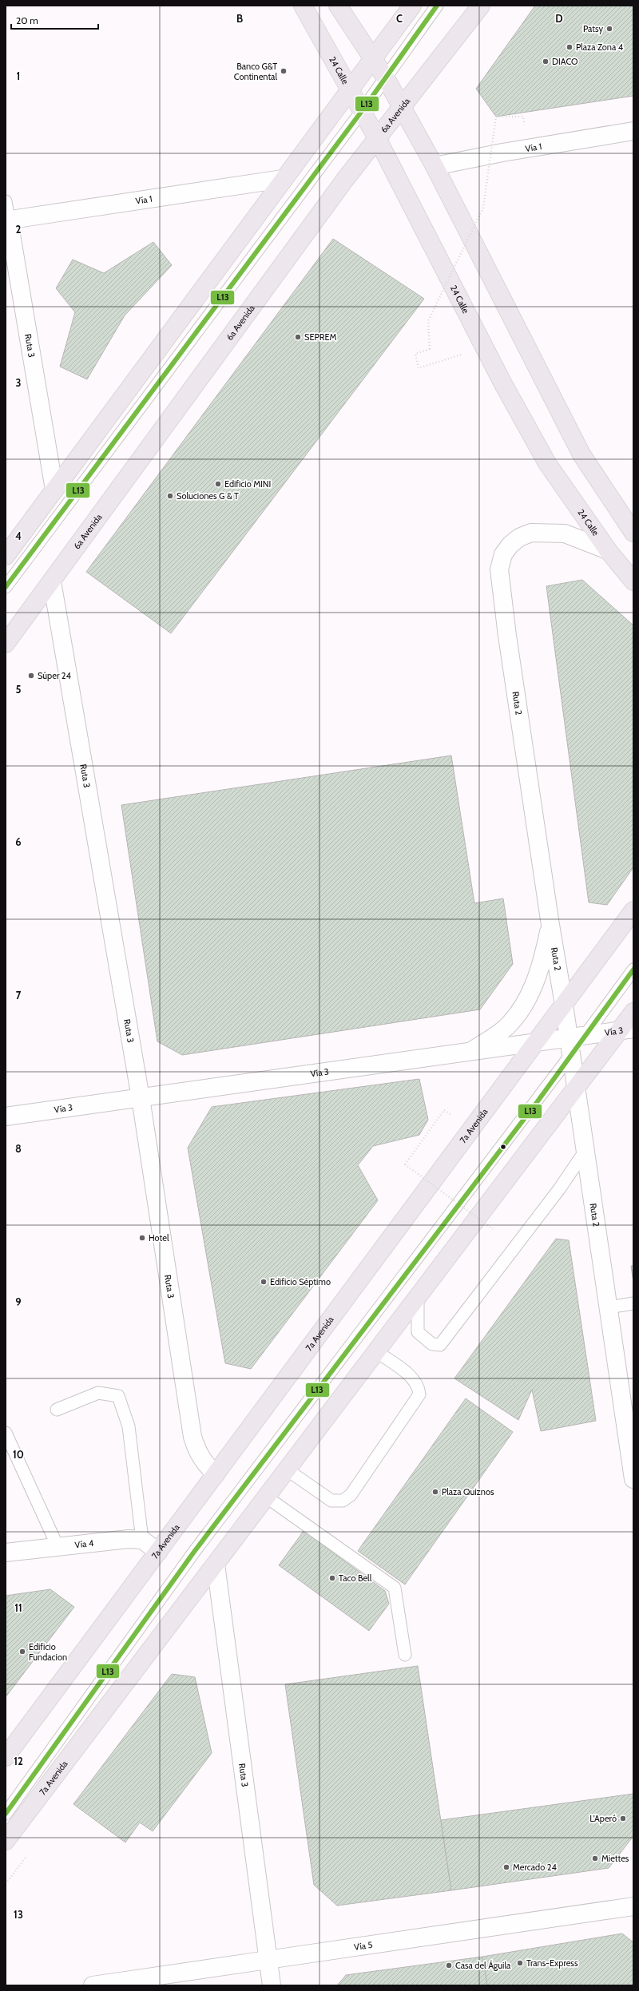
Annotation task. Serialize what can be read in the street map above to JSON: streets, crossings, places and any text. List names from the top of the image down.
{
  "streets": {
    "main road": ["24 Calle", "6a Avenida", "7a Avenida"],
    "street": [
      "Vía 1",
      "Ruta 3",
      "Ruta 2",
      "Vía 3",
      "Vía 4",
      "Vía 5"
    ]
  },
  "crossings": [
    ["24 Calle", "6a Avenida"],
    ["24 Calle", "Ruta 2"],
    ["6a Avenida", "Ruta 3"],
    ["Vía 1", "Ruta 3"],
    ["Ruta 3", "Vía 3"],
    ["Ruta 3", "7a Avenida"],
    ["Ruta 3", "Vía 5"],
    ["Ruta 2", "Vía 3"],
    ["Ruta 2", "7a Avenida"],
    ["Vía 3", "7a Avenida"]
  ],
  "places": [
    "Patsy",
    "Plaza Zona 4",
    "DIACO",
    "Banco G&T Continental",
    "SEPREM",
    "Edificio MINI",
    "Soluciones G & T",
    "Súper 24",
    "Hotel",
    "Edificio Séptimo",
    "Plaza Quiznos",
    "Taco Bell",
    "Edificio Fundacion",
    "L'Aperó",
    "Miettes",
    "Mercado 24",
    "Trans-Express",
    "Casa del Águila"
  ],
  "lines": ["transit line L13"],
  "scale_bar": "20 m",
  "grid": {
    "columns": ["B", "C", "D"],
    "rows": [
      "1",
      "2",
      "3",
      "4",
      "5",
      "6",
      "7",
      "8",
      "9",
      "10",
      "11",
      "12",
      "13"
    ]
  }
}
